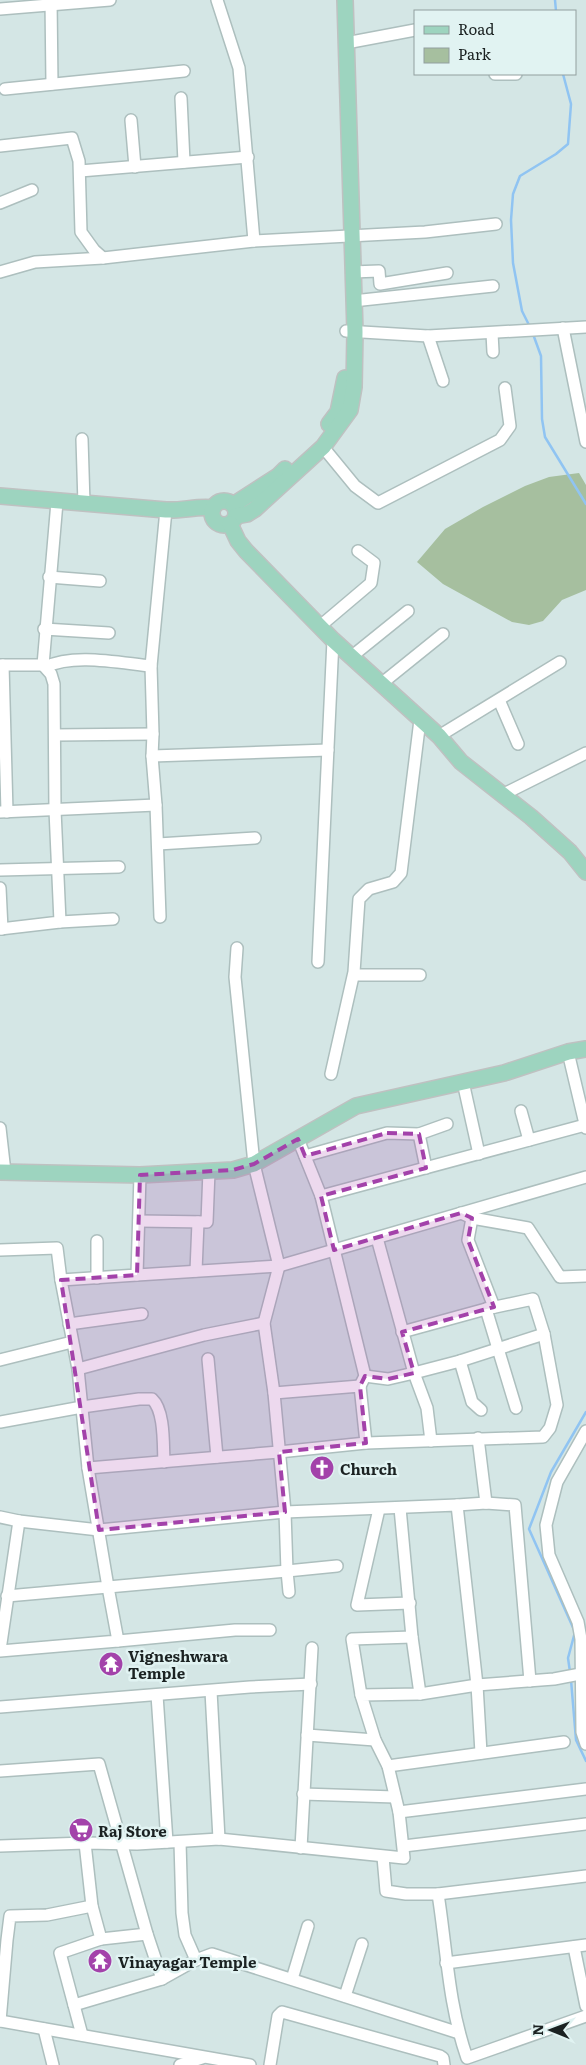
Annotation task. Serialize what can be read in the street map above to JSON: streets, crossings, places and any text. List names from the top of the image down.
{
  "places": {
    "church": ["Church"],
    "temple": ["Vigneshwara Temple", "Vinayagar Temple"],
    "supermarket": ["Raj Store"]
  },
  "legend": ["Road", "Park"],
  "north": "left"
}
